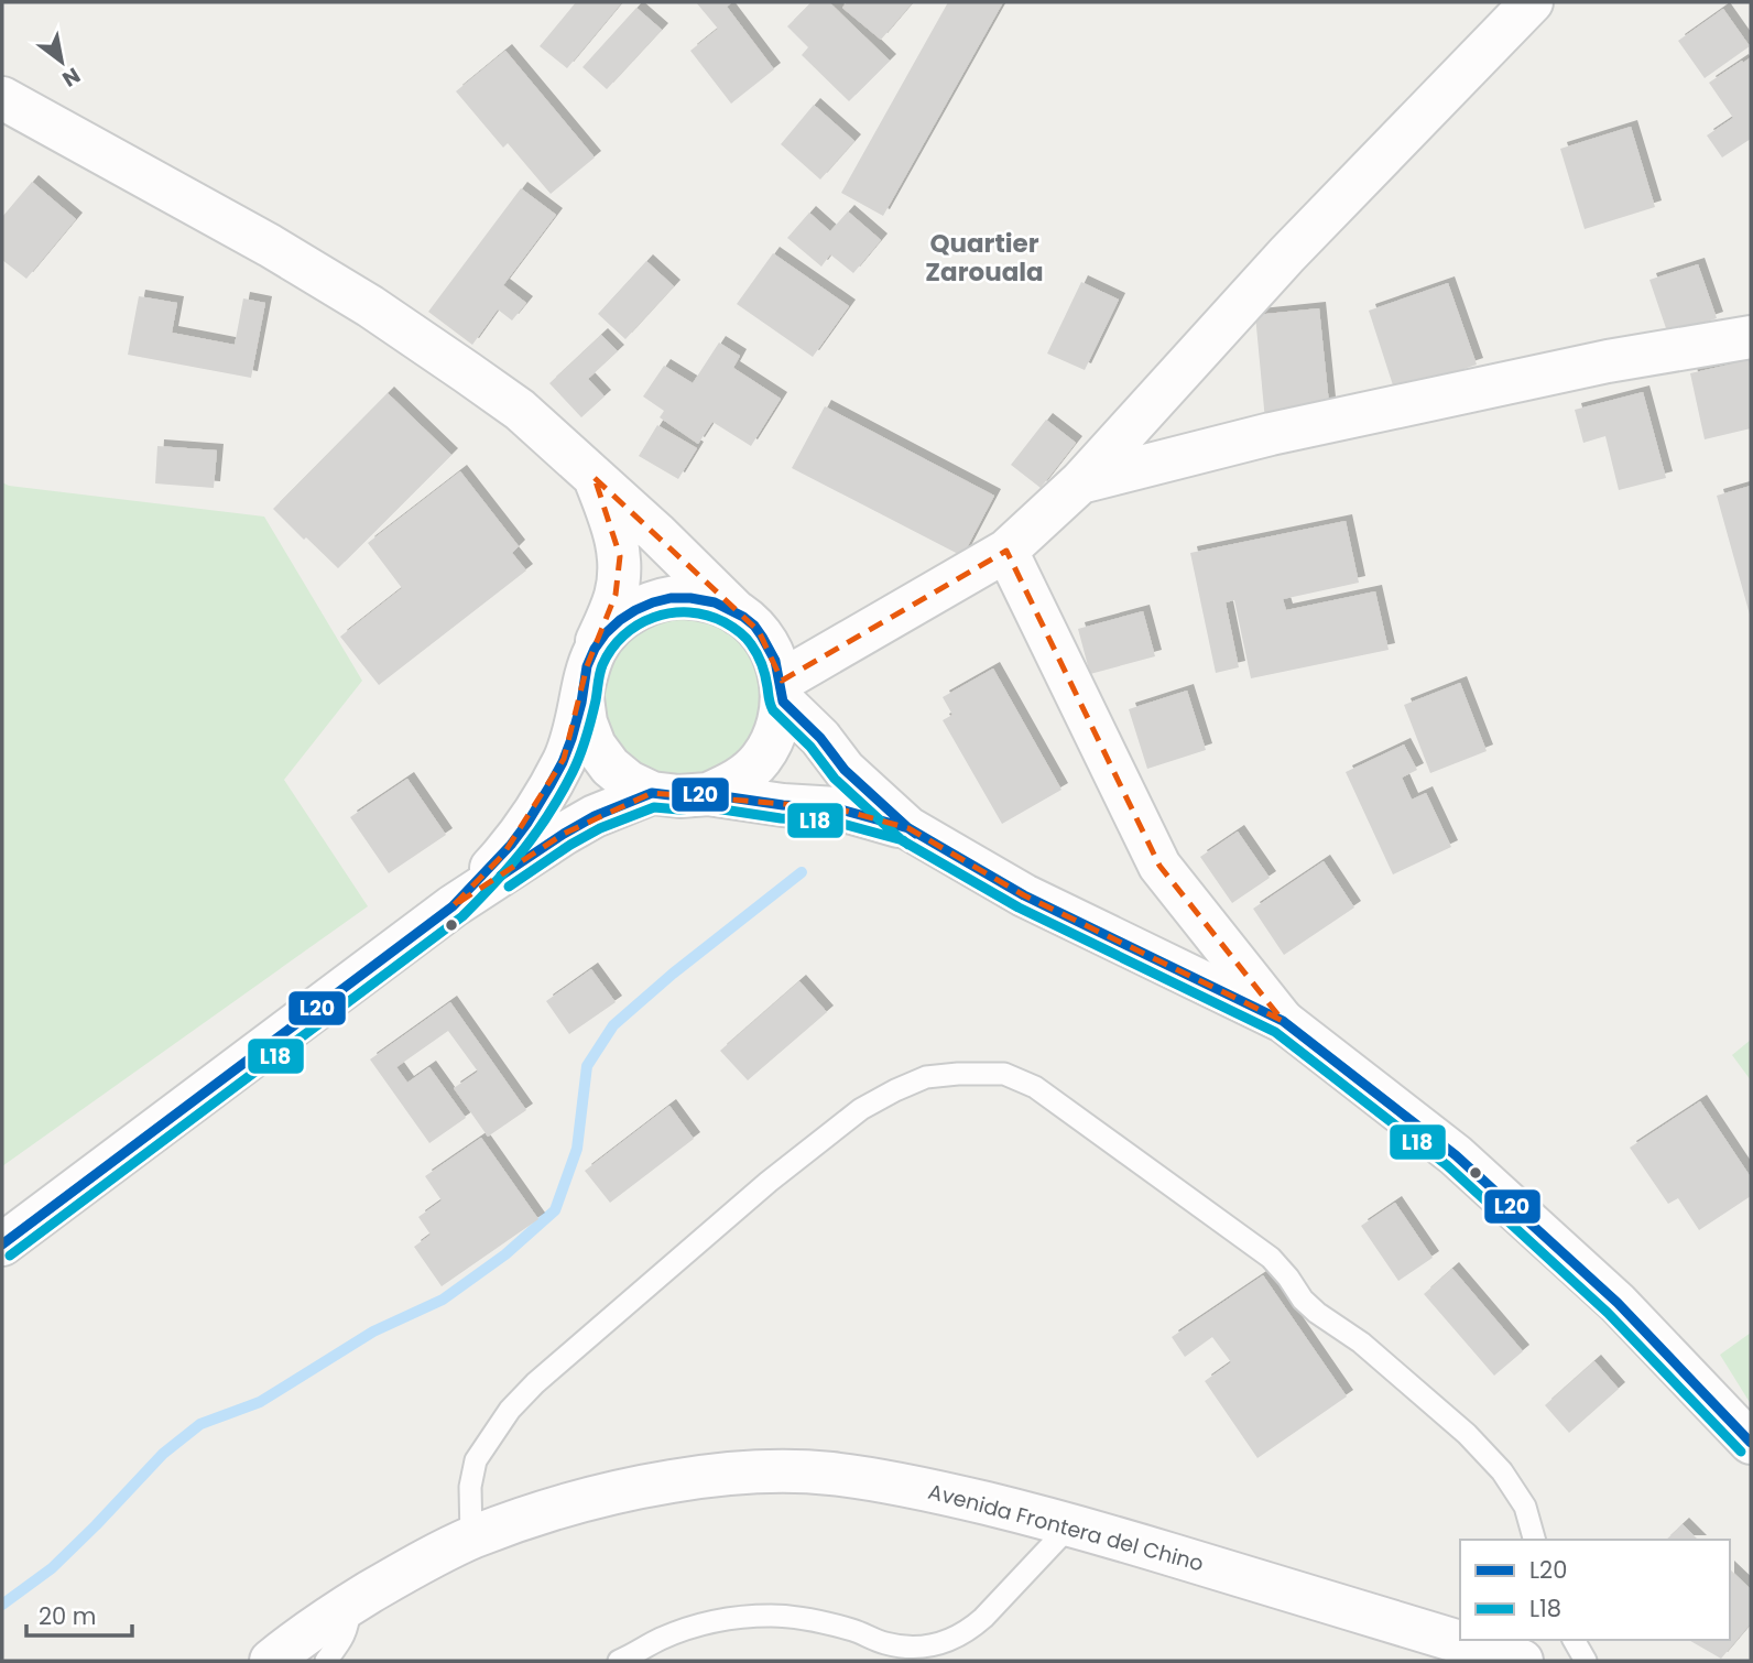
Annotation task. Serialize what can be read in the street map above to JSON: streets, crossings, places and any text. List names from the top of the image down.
{
  "streets": {
    "street": ["Avenida Frontera del Chino"]
  },
  "districts": ["Quartier Zarouala"],
  "lines": ["transit line L20", "transit line L18"],
  "legend": ["L20", "L18"],
  "scale_bar": "20 m",
  "north": "bottom right"
}
